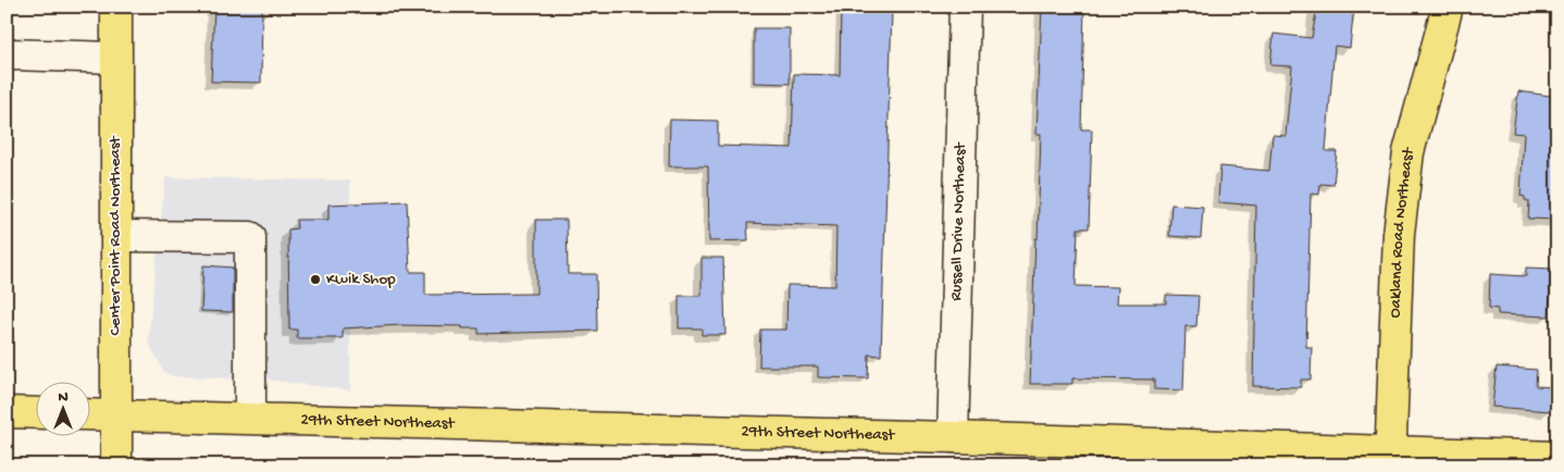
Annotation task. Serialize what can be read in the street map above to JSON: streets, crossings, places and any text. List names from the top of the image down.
{
  "streets": {
    "main road": ["Oakland Road Northeast", "Center Point Road Northeast", "29th Street Northeast"],
    "street": ["Russell Drive Northeast"]
  },
  "crossings": [
    ["Russell Drive Northeast", "29th Street Northeast"],
    ["Oakland Road Northeast", "29th Street Northeast"],
    ["Center Point Road Northeast", "29th Street Northeast"]
  ],
  "places": ["Kwik Shop"],
  "north": "top"
}
